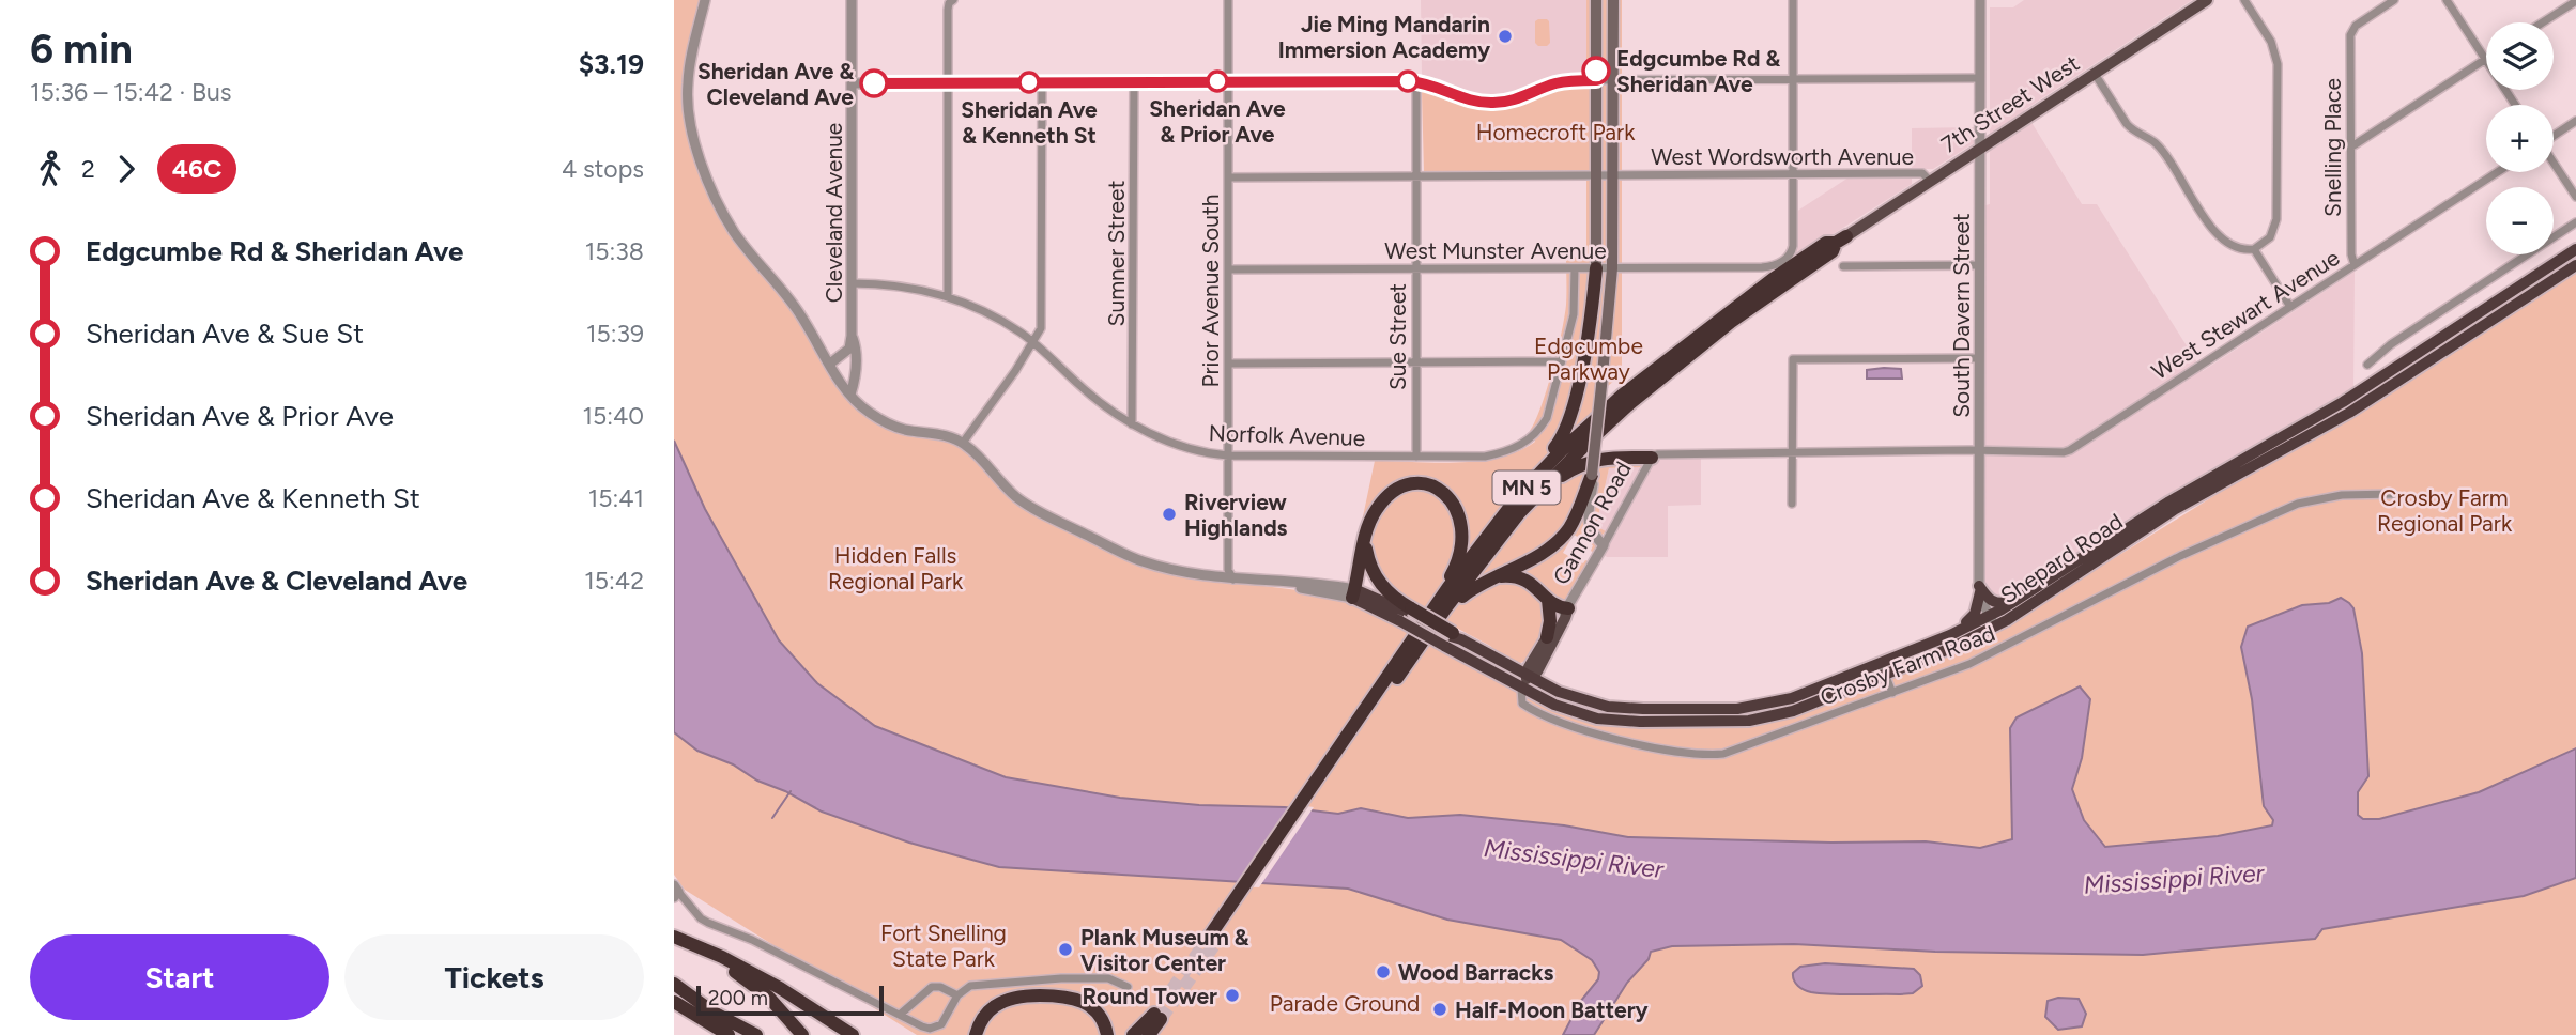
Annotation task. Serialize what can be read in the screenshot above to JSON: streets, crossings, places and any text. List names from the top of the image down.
{
  "streets": {
    "highway": ["MN 5", "Shepard Road"],
    "main road": ["7th Street West", "Gannon Road"],
    "street": [
      "Snelling Place",
      "West Wordsworth Avenue",
      "Cleveland Avenue",
      "West Munster Avenue",
      "Sumner Street",
      "Prior Avenue South",
      "West Stewart Avenue",
      "South Davern Street",
      "Sue Street",
      "Norfolk Avenue",
      "Crosby Farm Road"
    ]
  },
  "crossings": [
    ["7th Street West", "West Wordsworth Avenue"],
    ["7th Street West", "South Davern Street"],
    ["7th Street West", "MN 5"],
    ["Snelling Place", "West Stewart Avenue"],
    ["West Wordsworth Avenue", "West Munster Avenue"],
    ["West Wordsworth Avenue", "Prior Avenue South"],
    ["West Wordsworth Avenue", "Sue Street"],
    ["Cleveland Avenue", "Norfolk Avenue"],
    ["West Munster Avenue", "Prior Avenue South"],
    ["West Munster Avenue", "Sue Street"],
    ["Sumner Street", "Norfolk Avenue"],
    ["Prior Avenue South", "Norfolk Avenue"],
    ["West Stewart Avenue", "South Davern Street"],
    ["South Davern Street", "Shepard Road"],
    ["Sue Street", "Norfolk Avenue"],
    ["Gannon Road", "Shepard Road"],
    ["Gannon Road", "Crosby Farm Road"],
    ["Shepard Road", "Crosby Farm Road"]
  ],
  "water": ["Mississippi River"],
  "parks": [
    "Homecroft Park",
    "Edgcumbe Parkway",
    "Crosby Farm Regional Park",
    "Hidden Falls Regional Park",
    "Fort Snelling State Park",
    "Parade Ground"
  ],
  "places": [
    "Jie Ming Mandarin Immersion Academy",
    "Edgcumbe Rd & Sheridan Ave",
    "Sheridan Ave & Prior Ave",
    "Sheridan Ave & Kenneth St",
    "Sheridan Ave & Cleveland Ave",
    "Riverview Highlands",
    "Plank Museum & Visitor Center",
    "Wood Barracks",
    "Round Tower",
    "Half-Moon Battery"
  ],
  "lines": ["bus line 46C"],
  "scale_bar": "200 m",
  "page": {
    "heading": ["6 min", "15:36 – 15:42 · Bus", "$3.19"],
    "map_buttons": ["+", "−"],
    "legs": ["2", "46C", "4 stops"],
    "list": [
      {
        "name": "Edgcumbe Rd & Sheridan Ave",
        "value": "15:38"
      },
      {
        "name": "Sheridan Ave & Sue St",
        "value": "15:39"
      },
      {
        "name": "Sheridan Ave & Prior Ave",
        "value": "15:40"
      },
      {
        "name": "Sheridan Ave & Kenneth St",
        "value": "15:41"
      },
      {
        "name": "Sheridan Ave & Cleveland Ave",
        "value": "15:42"
      }
    ],
    "buttons": ["Start", "Tickets"],
    "scale": "200 m"
  }
}
